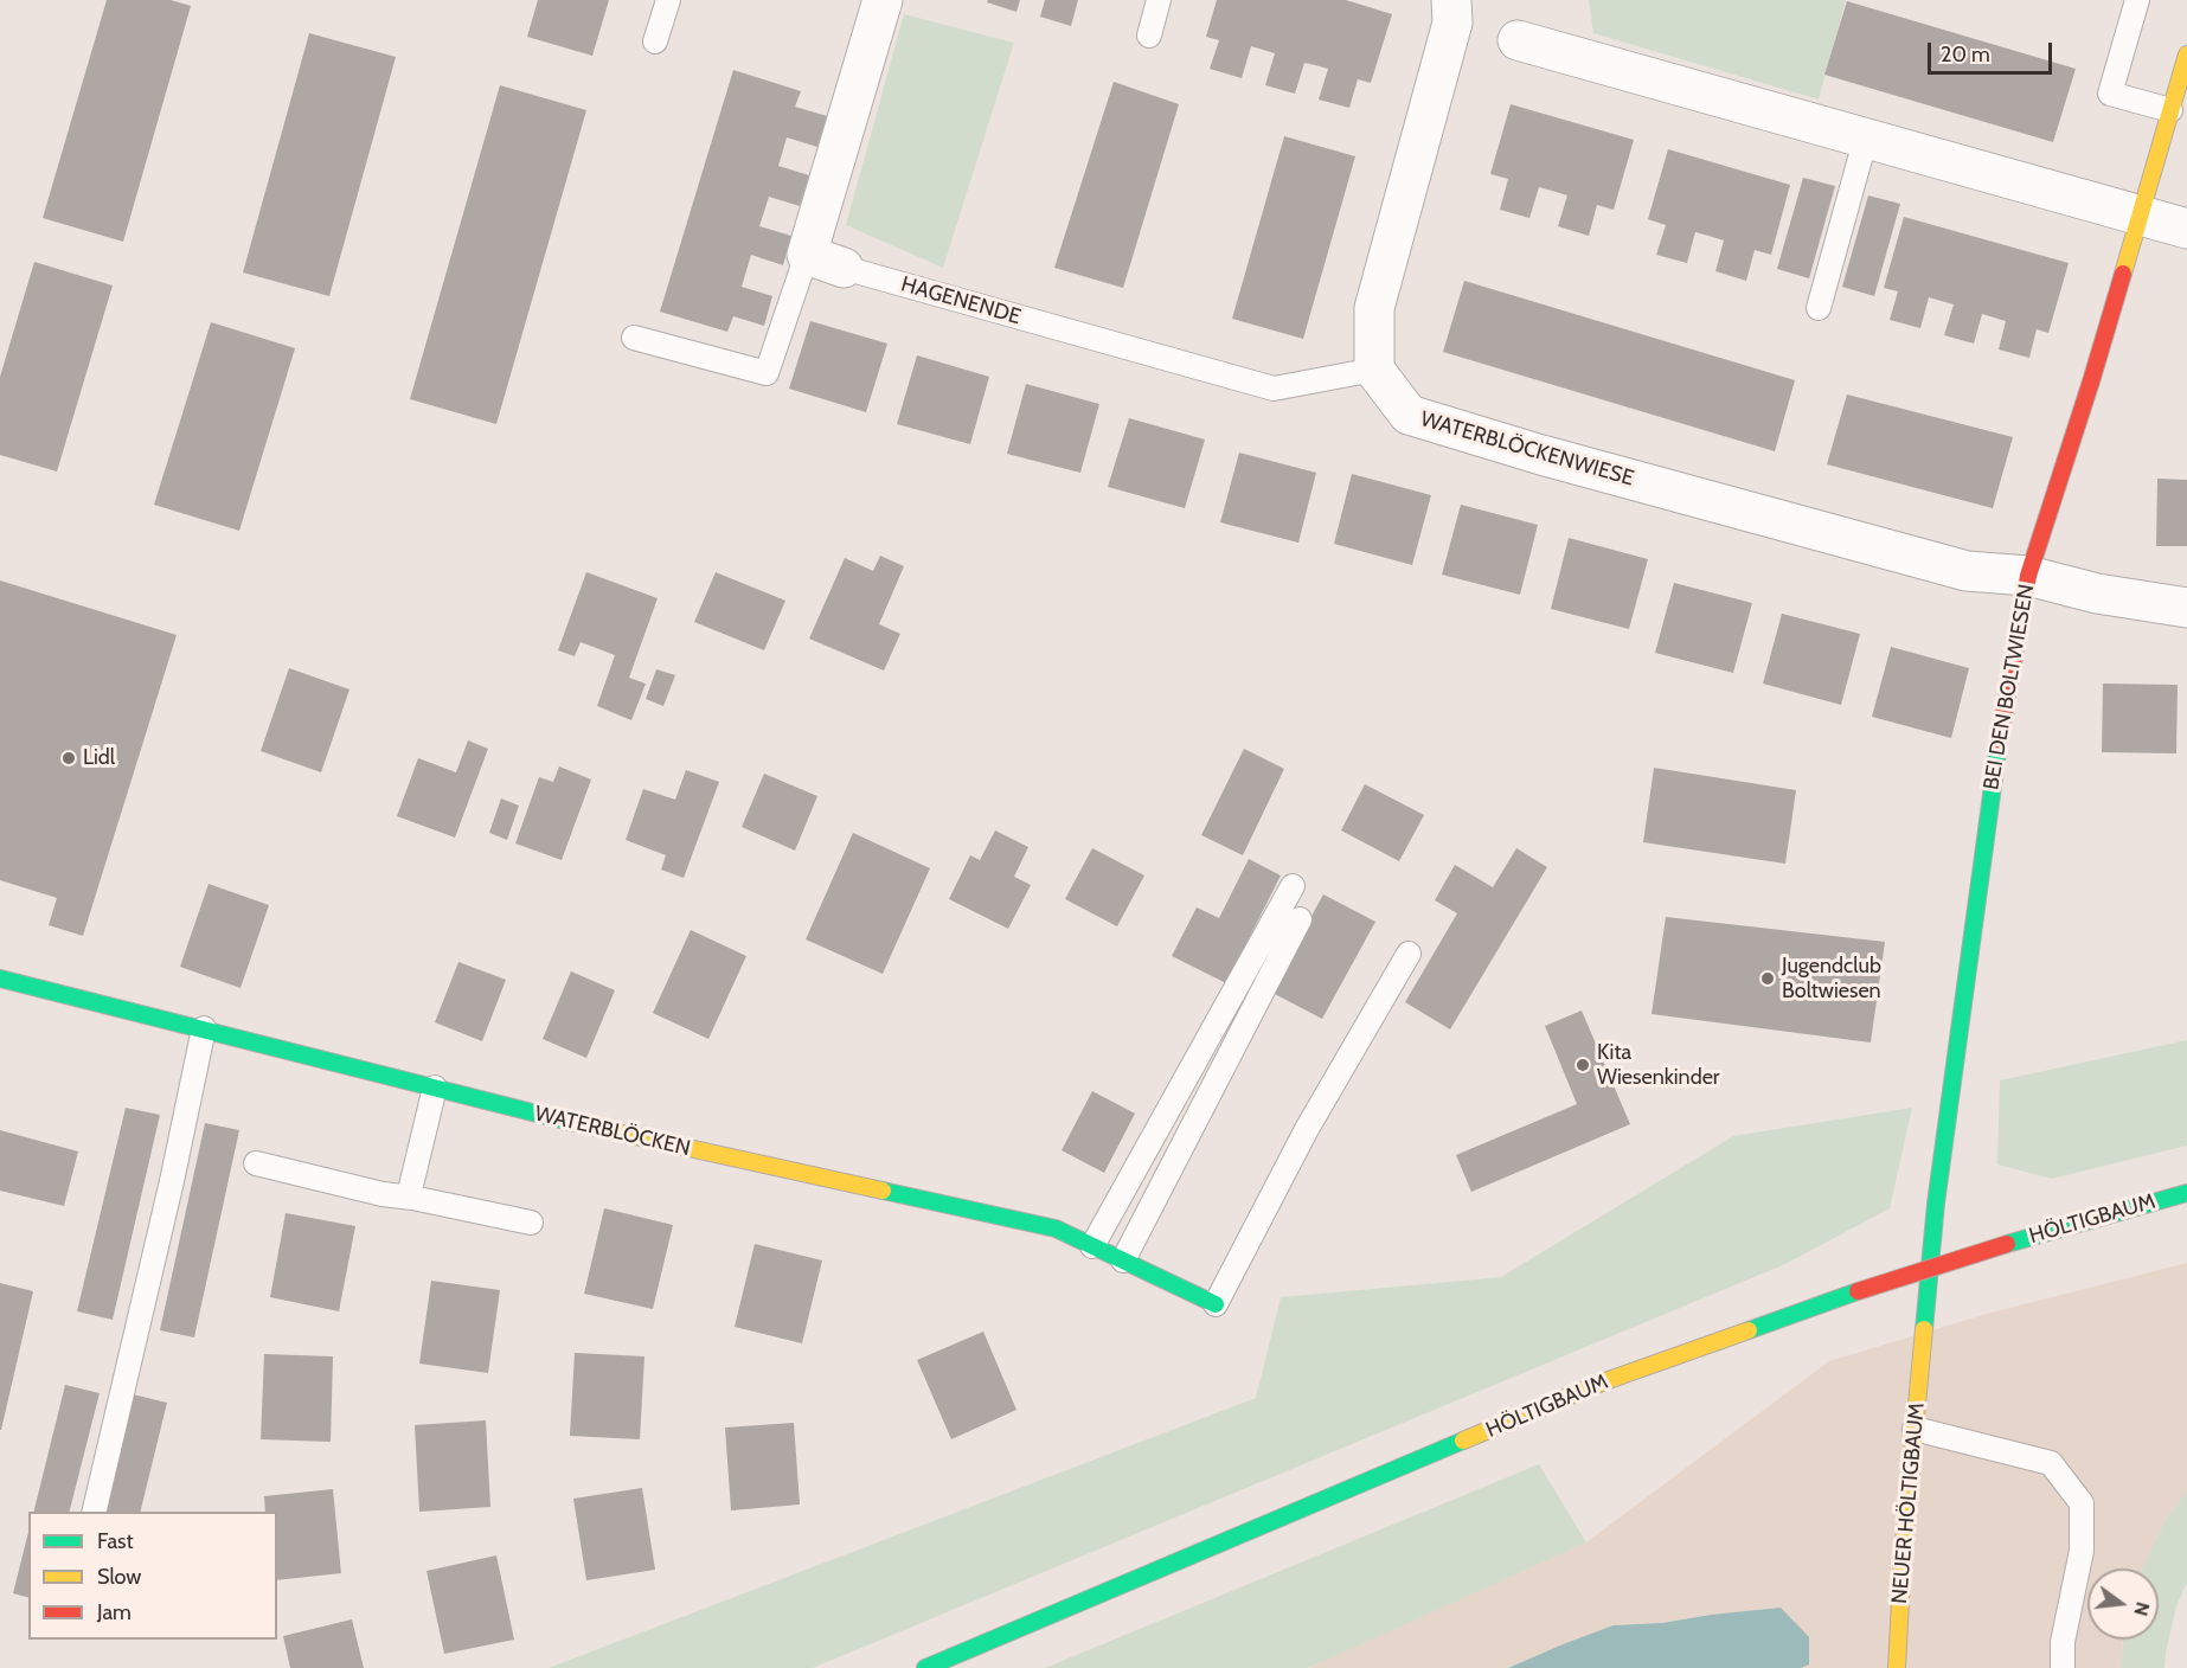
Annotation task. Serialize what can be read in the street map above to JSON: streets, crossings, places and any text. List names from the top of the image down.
{
  "streets": {
    "street": [
      "HAGENENDE",
      "WATERBLÖCKENWIESE",
      "BEI DEN BOLTWIESEN",
      "WATERBLÖCKEN",
      "HÖLTIGBAUM",
      "NEUER HÖLTIGBAUM"
    ]
  },
  "crossings": [
    ["HAGENENDE", "WATERBLÖCKENWIESE"],
    ["WATERBLÖCKENWIESE", "BEI DEN BOLTWIESEN"],
    ["BEI DEN BOLTWIESEN", "NEUER HÖLTIGBAUM"]
  ],
  "places": ["Lidl", "Jugendclub Boltwiesen", "Kita Wiesenkinder"],
  "legend": ["Fast", "Slow", "Jam"],
  "scale_bar": "20 m",
  "north": "right"
}
